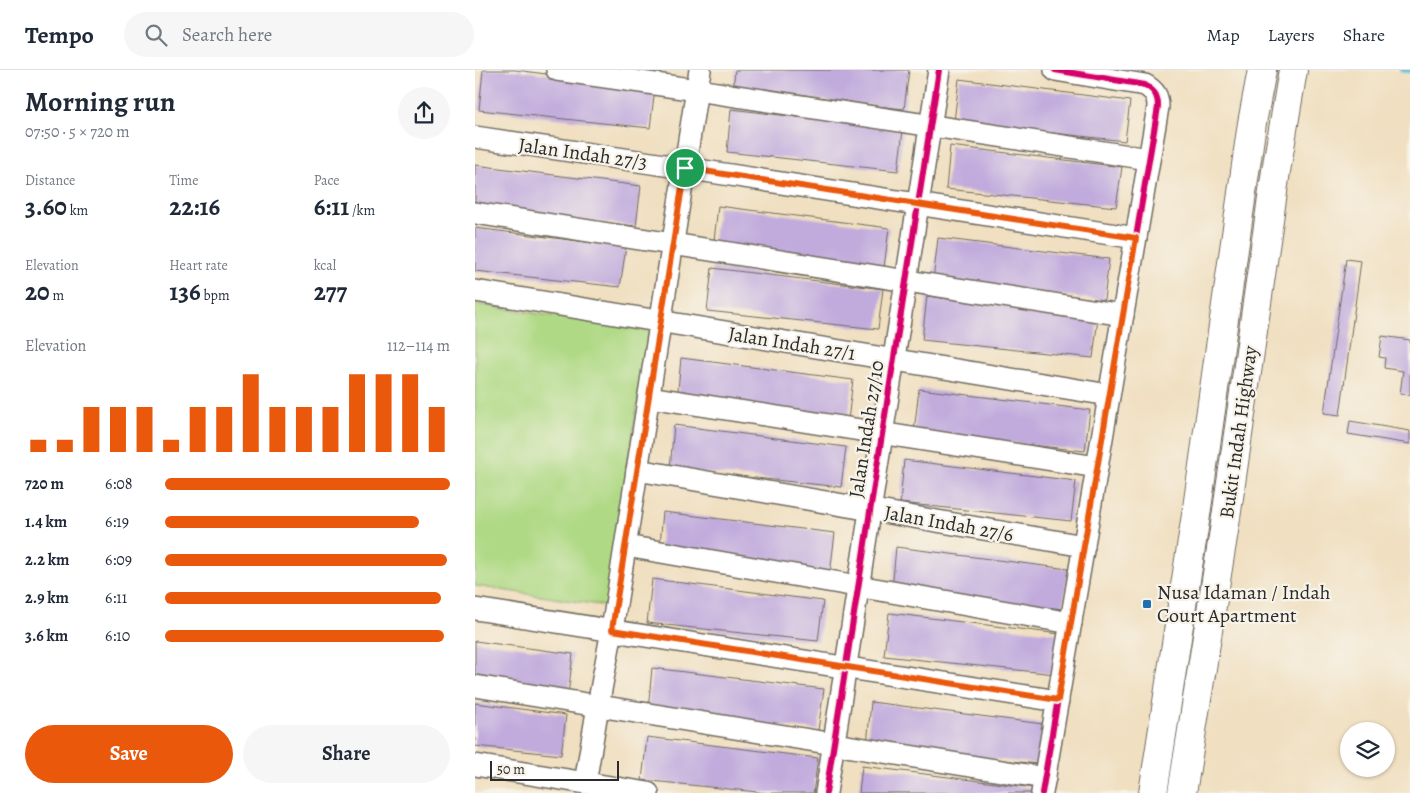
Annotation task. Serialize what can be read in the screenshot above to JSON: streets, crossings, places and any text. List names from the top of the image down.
{
  "streets": {
    "highway": ["Bukit Indah Highway"],
    "street": [
      "Jalan Indah 27/3",
      "Jalan Indah 27/1",
      "Jalan Indah 27/10",
      "Jalan Indah 27/6"
    ]
  },
  "crossings": [
    ["Jalan Indah 27/3", "Jalan Indah 27/10"],
    ["Jalan Indah 27/1", "Jalan Indah 27/10"],
    ["Jalan Indah 27/10", "Jalan Indah 27/6"]
  ],
  "places": {
    "transit": ["Nusa Idaman / Indah Court Apartment"]
  },
  "scale_bar": "50 m",
  "page": {
    "header": "Tempo",
    "search": "Search here",
    "nav": ["Map", "Layers", "Share"],
    "heading": ["Morning run", "07:50 · 5 × 720 m"],
    "stats": [
      ["Distance", "3.60 km"],
      ["Time", "22:16"],
      ["Pace", "6:11 /km"],
      ["Elevation", "20 m"],
      ["Heart rate", "136 bpm"],
      ["kcal", "277"]
    ],
    "chart": ["Elevation", "112–114 m"],
    "list": [
      {
        "name": "720 m",
        "note": "6:08"
      },
      {
        "name": "1.4 km",
        "note": "6:19"
      },
      {
        "name": "2.2 km",
        "note": "6:09"
      },
      {
        "name": "2.9 km",
        "note": "6:11"
      },
      {
        "name": "3.6 km",
        "note": "6:10"
      }
    ],
    "buttons": ["Save", "Share"],
    "scale": "50 m"
  }
}
